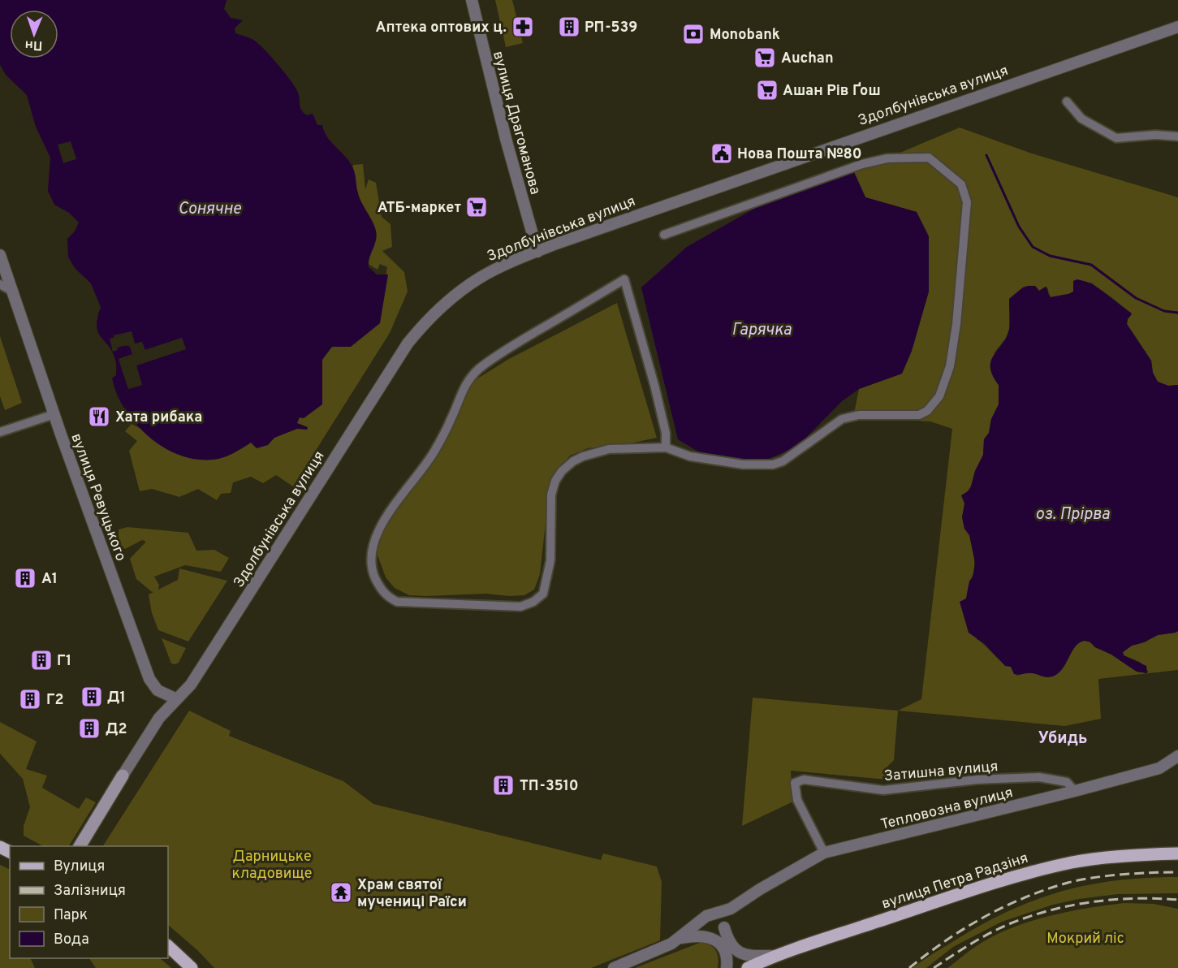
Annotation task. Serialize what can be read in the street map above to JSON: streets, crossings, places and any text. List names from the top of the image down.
{
  "streets": {
    "main road": ["Здолбунівська вулиця", "вулиця Петра Радзіня"],
    "street": [
      "вулиця Драгоманова",
      "вулиця Ревуцького",
      "Затишна вулиця",
      "Тепловозна вулиця"
    ]
  },
  "crossings": [
    ["Здолбунівська вулиця", "вулиця Драгоманова"],
    ["Здолбунівська вулиця", "вулиця Ревуцького"],
    ["Затишна вулиця", "Тепловозна вулиця"]
  ],
  "districts": ["Убидь"],
  "water": ["Сонячне", "Гарячка", "оз. Прірва"],
  "parks": ["Дарницьке кладовище", "Мокрий ліс"],
  "places": {
    "pharmacy": ["Аптека оптових ц."],
    "building": [
      "РП-539",
      "А1",
      "Г1",
      "Д1",
      "Г2",
      "Д2",
      "ТП-3510"
    ],
    "bank": ["Monobank"],
    "supermarket": ["Auchan", "Ашан Рів Ґош", "АТБ-маркет"],
    "public building": ["Нова Пошта №80"],
    "restaurant": ["Хата рибака"],
    "temple": ["Храм святої мучениці Раїси"]
  },
  "legend": [
    "Вулиця",
    "Залізниця",
    "Парк",
    "Вода"
  ],
  "north": "bottom"
}
